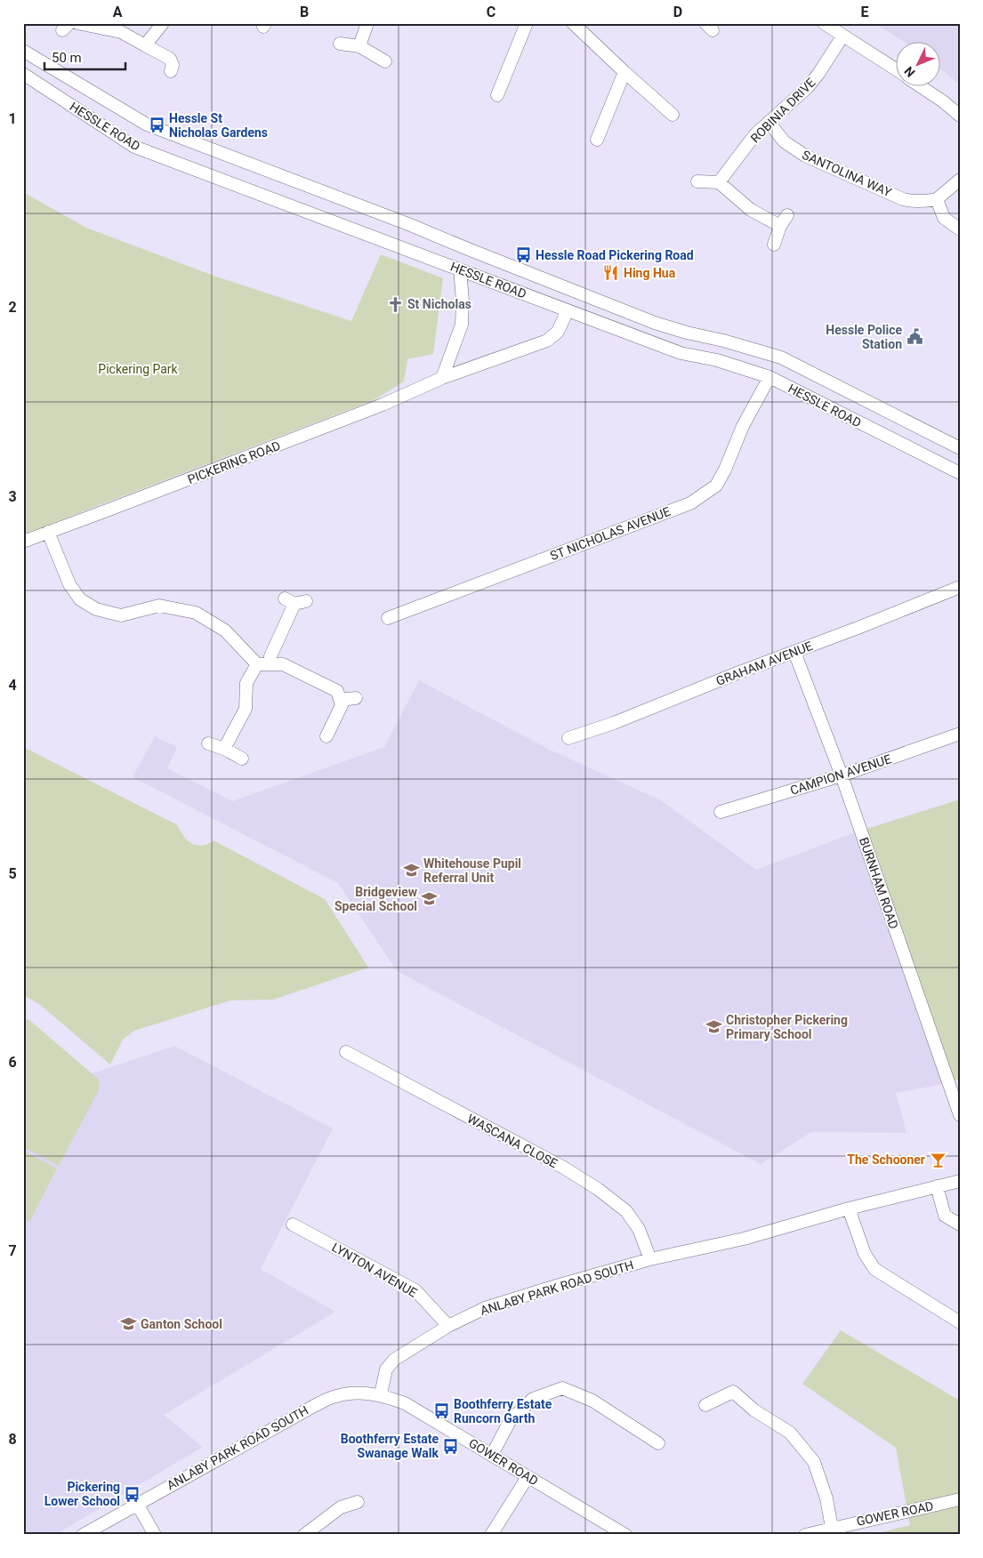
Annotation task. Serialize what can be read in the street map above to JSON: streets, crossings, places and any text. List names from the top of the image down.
{
  "streets": {
    "street": [
      "ROBINIA DRIVE",
      "HESSLE ROAD",
      "SANTOLINA WAY",
      "PICKERING ROAD",
      "ST NICHOLAS AVENUE",
      "GRAHAM AVENUE",
      "CAMPION AVENUE",
      "BURNHAM ROAD",
      "WASCANA CLOSE",
      "LYNTON AVENUE",
      "ANLABY PARK ROAD SOUTH",
      "GOWER ROAD"
    ]
  },
  "crossings": [
    ["ROBINIA DRIVE", "SANTOLINA WAY"],
    ["HESSLE ROAD", "PICKERING ROAD"],
    ["HESSLE ROAD", "ST NICHOLAS AVENUE"],
    ["GRAHAM AVENUE", "BURNHAM ROAD"],
    ["CAMPION AVENUE", "BURNHAM ROAD"],
    ["WASCANA CLOSE", "ANLABY PARK ROAD SOUTH"],
    ["LYNTON AVENUE", "ANLABY PARK ROAD SOUTH"],
    ["ANLABY PARK ROAD SOUTH", "GOWER ROAD"]
  ],
  "parks": ["Pickering Park"],
  "places": {
    "bus stop": [
      "Hessle St Nicholas Gardens",
      "Hessle Road Pickering Road",
      "Boothferry Estate Runcorn Garth",
      "Boothferry Estate Swanage Walk",
      "Pickering Lower School"
    ],
    "restaurant": ["Hing Hua"],
    "church": ["St Nicholas"],
    "public building": ["Hessle Police Station"],
    "school or university": [
      "Whitehouse Pupil Referral Unit",
      "Bridgeview Special School",
      "Christopher Pickering Primary School",
      "Ganton School"
    ],
    "bar": ["The Schooner"]
  },
  "scale_bar": "50 m",
  "north": "bottom left",
  "grid": {
    "columns": [
      "A",
      "B",
      "C",
      "D",
      "E"
    ],
    "rows": [
      "1",
      "2",
      "3",
      "4",
      "5",
      "6",
      "7",
      "8"
    ]
  }
}
